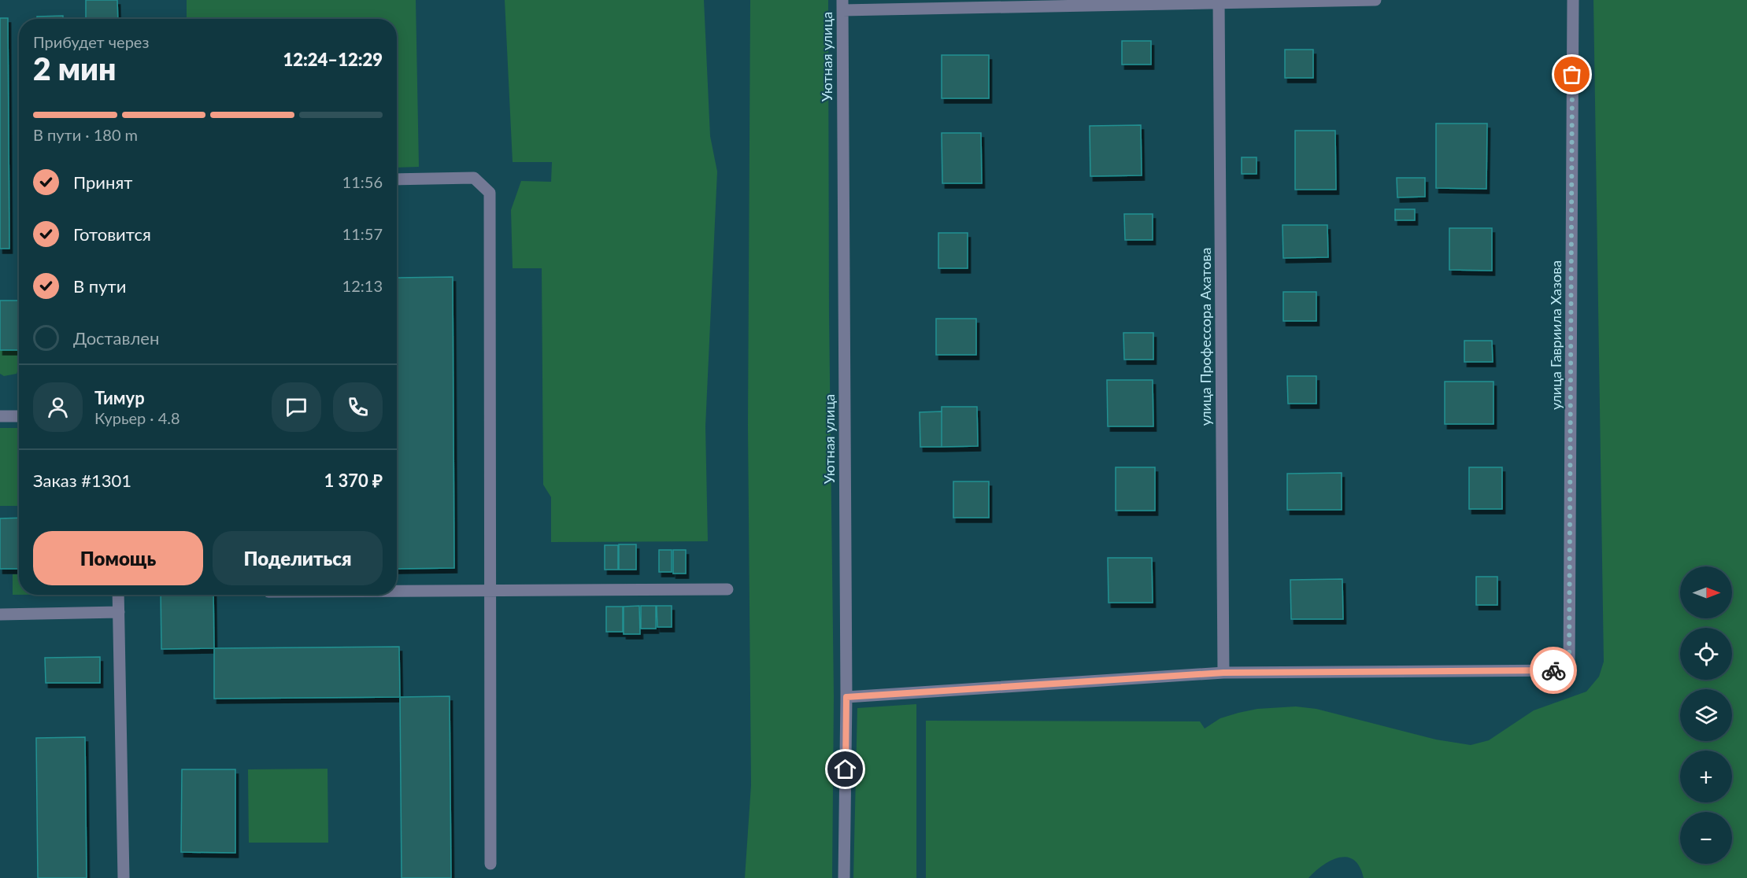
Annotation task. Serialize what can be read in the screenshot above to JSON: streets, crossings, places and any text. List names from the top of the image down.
{
  "streets": {
    "street": ["Уютная улица", "улица Гавриила Хазова", "улица Профессора Ахатова"]
  },
  "crossings": [
    ["улица Гавриила Хазова", "улица Профессора Ахатова"]
  ],
  "north": "right",
  "page": {
    "heading": ["2 мин", "Прибудет через", "12:24–12:29"],
    "panel": [
      "Тимур",
      "Курьер · 4.8",
      "Заказ #1301",
      "1 370 ₽"
    ],
    "bar": "В пути · 180 m",
    "list": [
      ["Принят", "11:56"],
      ["Готовится", "11:57"],
      ["В пути", "12:13"],
      "Доставлен"
    ],
    "buttons": ["Помощь", "Поделиться"],
    "map_buttons": ["+", "−"]
  }
}
